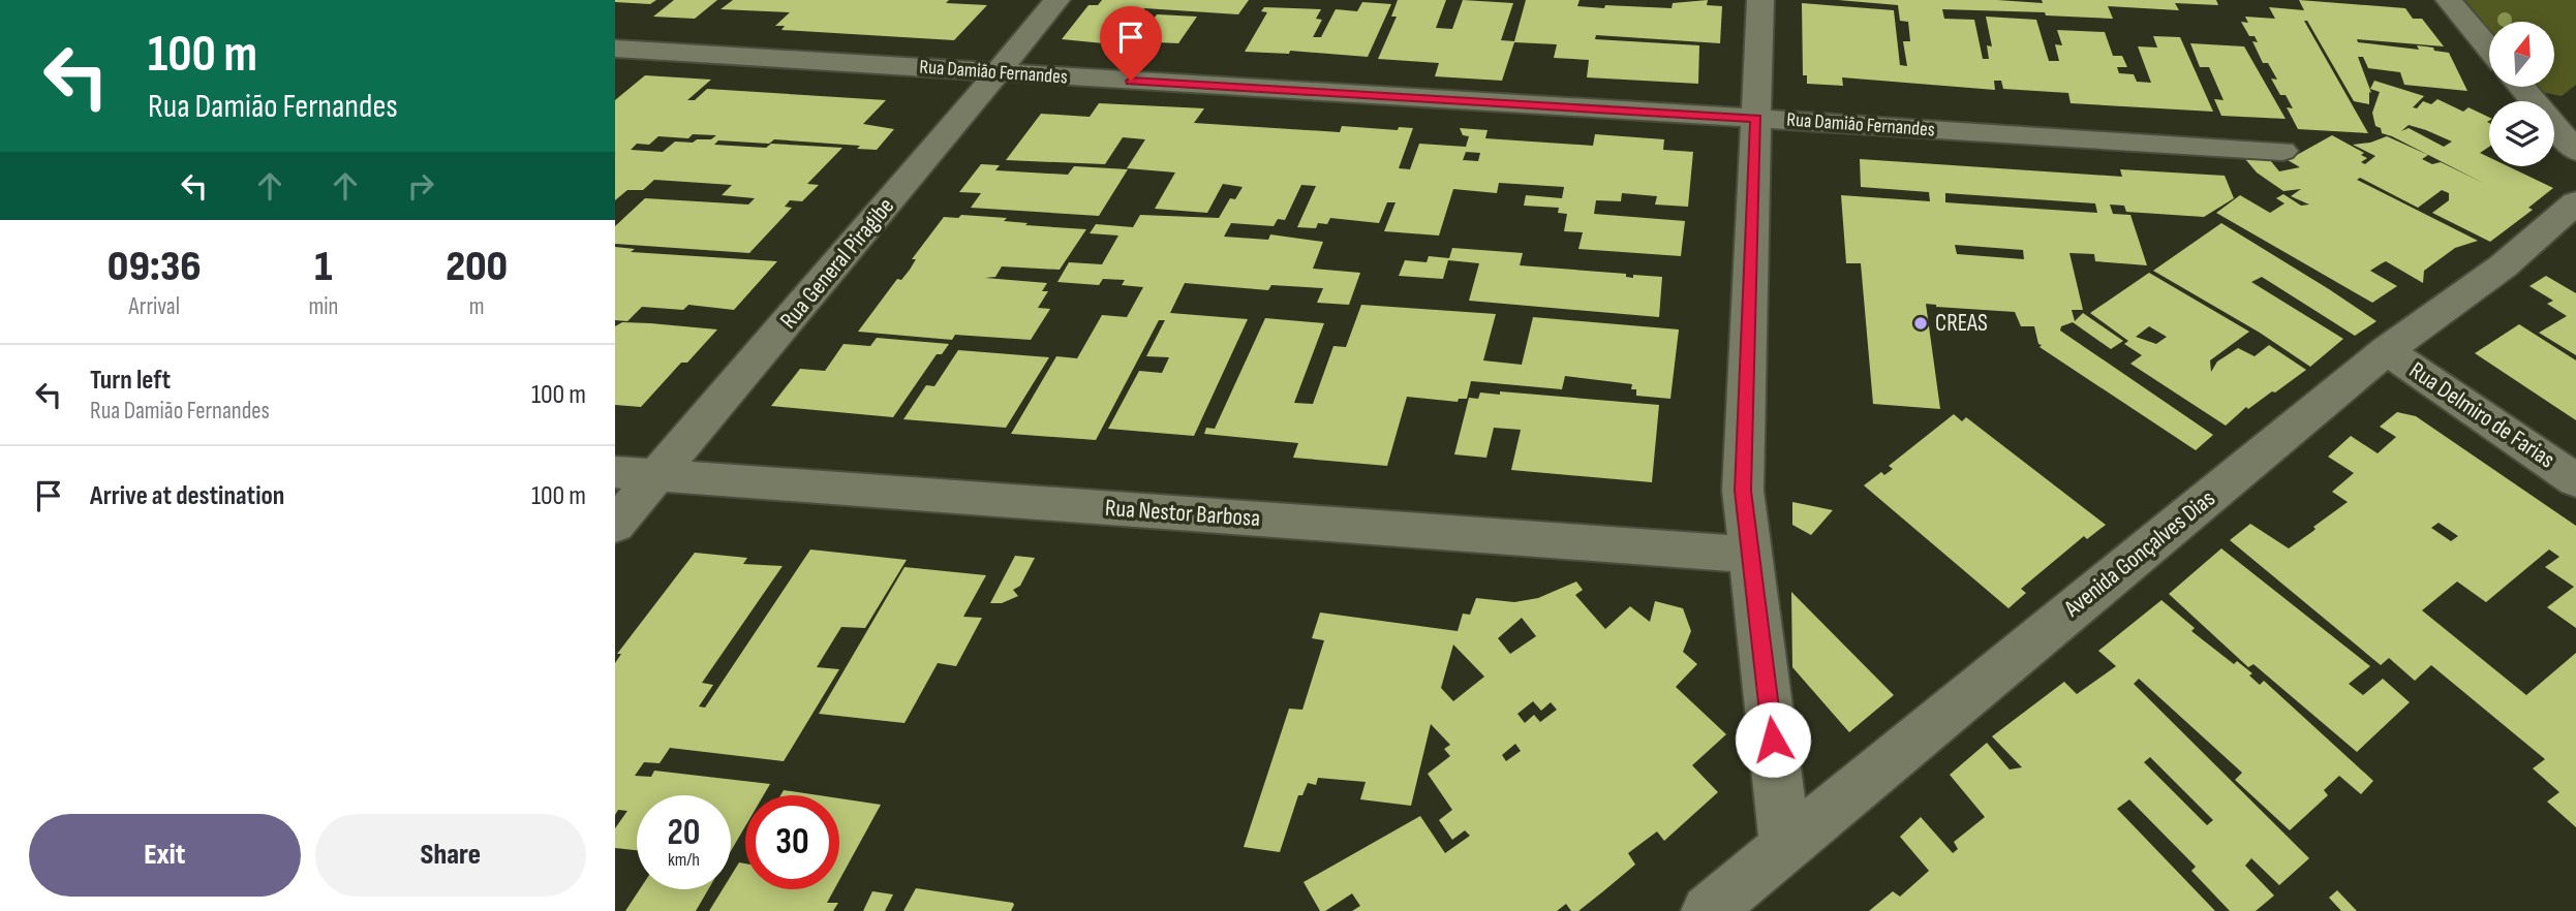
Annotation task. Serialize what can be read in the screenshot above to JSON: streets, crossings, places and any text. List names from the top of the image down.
{
  "streets": {
    "street": [
      "Rua Damião Fernandes",
      "Rua General Piragibe",
      "Rua Delmiro de Farias",
      "Rua Nestor Barbosa",
      "Avenida Gonçalves Dias"
    ]
  },
  "crossings": [
    ["Rua Damião Fernandes", "Rua General Piragibe"],
    ["Rua General Piragibe", "Rua Nestor Barbosa"],
    ["Rua Delmiro de Farias", "Avenida Gonçalves Dias"]
  ],
  "places": ["CREAS"],
  "north": "top",
  "page": {
    "turn": ["100 m", "Rua Damião Fernandes"],
    "eta": [
      "09:36",
      "Arrival",
      "1",
      "min",
      "200",
      "m"
    ],
    "list": [
      {
        "name": "Turn left",
        "note": "Rua Damião Fernandes",
        "value": "100 m"
      },
      {
        "name": "Arrive at destination",
        "value": "100 m"
      }
    ],
    "speed": "20 km/h",
    "limit": "30",
    "buttons": ["Exit", "Share"]
  }
}
